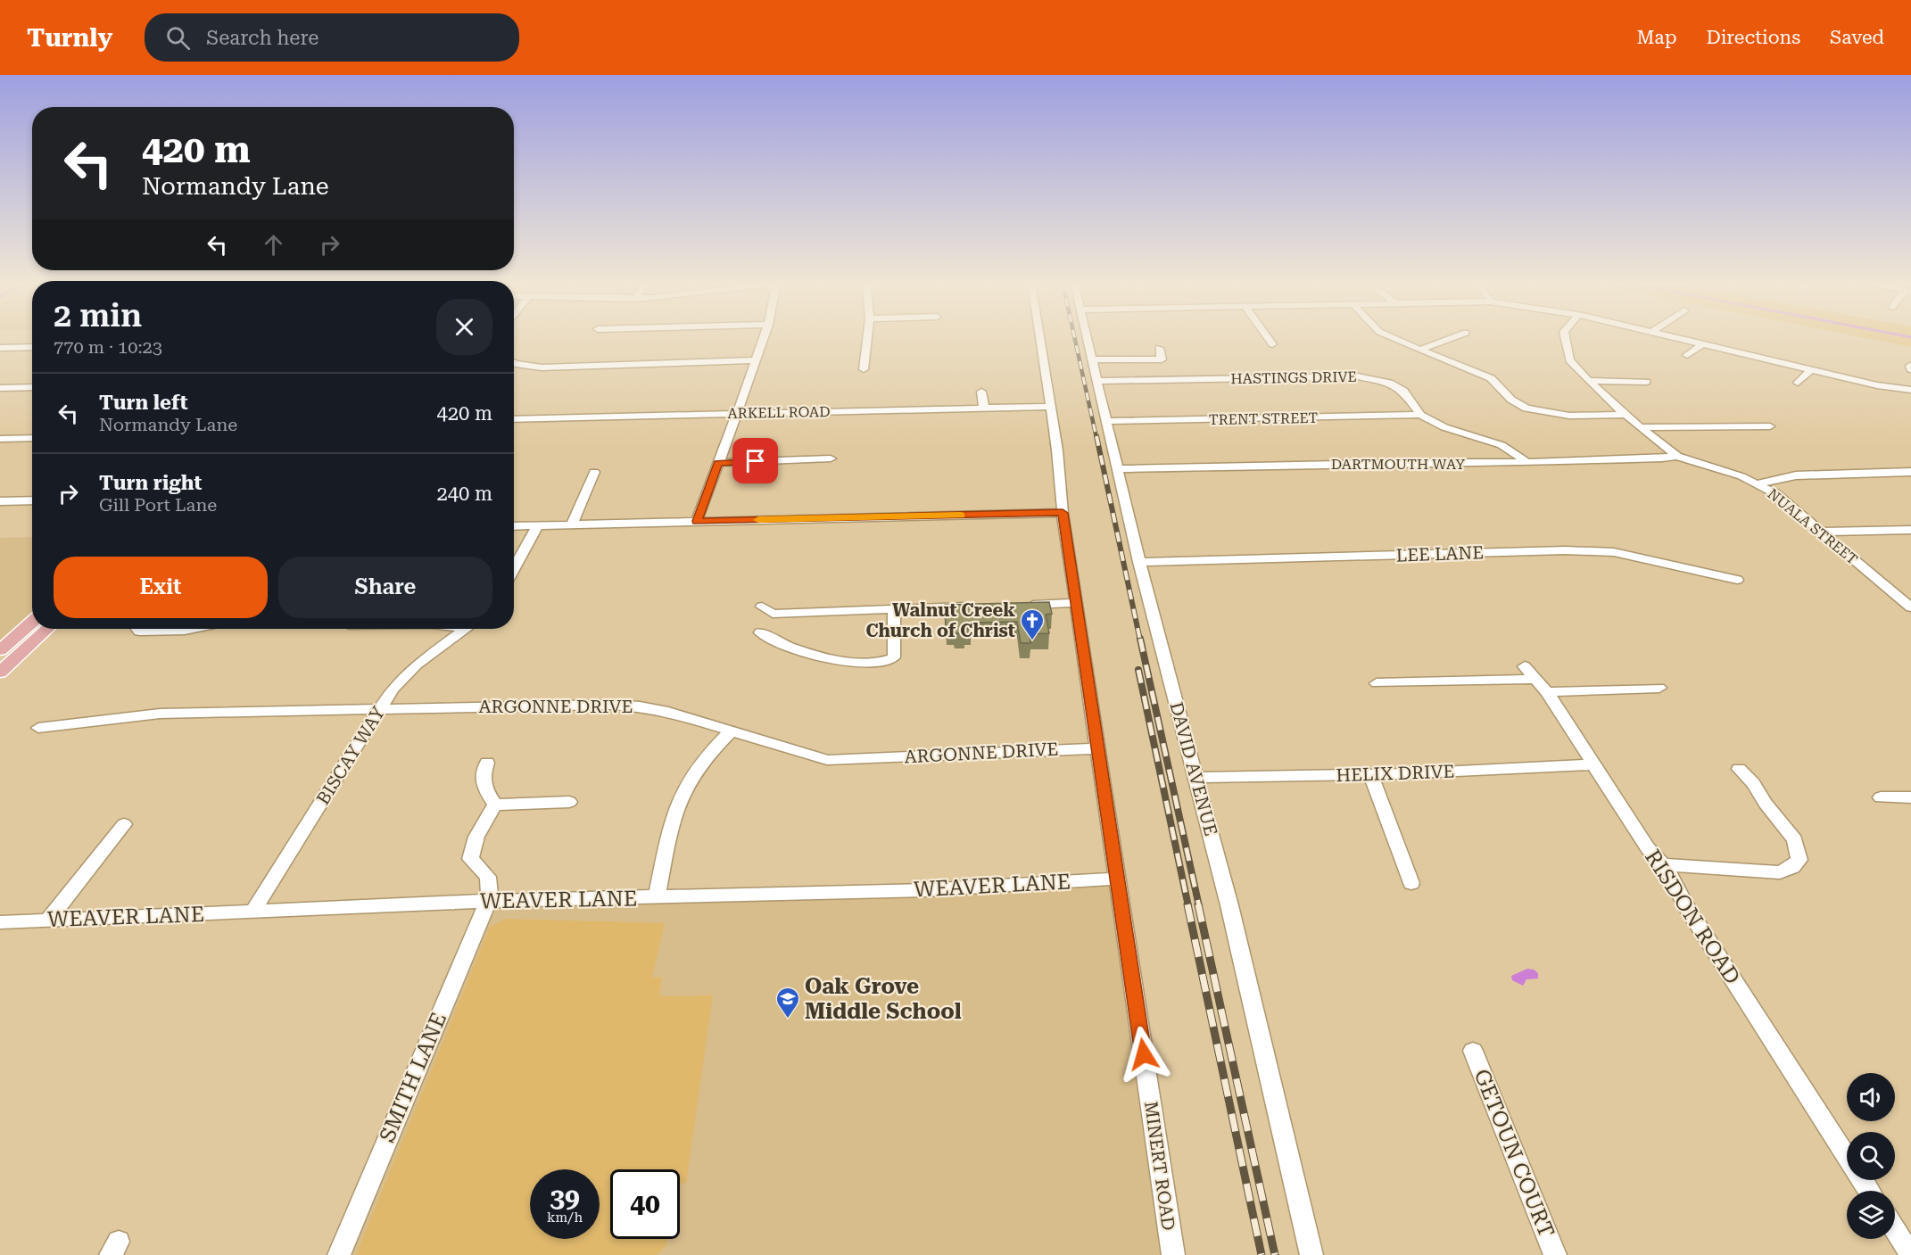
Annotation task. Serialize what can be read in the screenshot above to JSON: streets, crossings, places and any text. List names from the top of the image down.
{
  "streets": {
    "street": [
      "HASTINGS DRIVE",
      "ARKELL ROAD",
      "TRENT STREET",
      "DARTMOUTH WAY",
      "NUALA STREET",
      "LEE LANE",
      "ARGONNE DRIVE",
      "BISCAY WAY",
      "DAVID AVENUE",
      "HELIX DRIVE",
      "WEAVER LANE",
      "RISDON ROAD",
      "SMITH LANE",
      "GETOUN COURT",
      "MINERT ROAD"
    ]
  },
  "crossings": [
    ["HASTINGS DRIVE", "TRENT STREET"],
    ["HASTINGS DRIVE", "DARTMOUTH WAY"],
    ["HASTINGS DRIVE", "DAVID AVENUE"],
    ["ARKELL ROAD", "MINERT ROAD"],
    ["TRENT STREET", "DAVID AVENUE"],
    ["DARTMOUTH WAY", "NUALA STREET"],
    ["DARTMOUTH WAY", "DAVID AVENUE"],
    ["LEE LANE", "DAVID AVENUE"],
    ["ARGONNE DRIVE", "BISCAY WAY"],
    ["ARGONNE DRIVE", "MINERT ROAD"],
    ["BISCAY WAY", "WEAVER LANE"],
    ["DAVID AVENUE", "HELIX DRIVE"],
    ["HELIX DRIVE", "RISDON ROAD"],
    ["WEAVER LANE", "SMITH LANE"],
    ["WEAVER LANE", "MINERT ROAD"]
  ],
  "places": {
    "church": ["Walnut Creek Church of Christ"],
    "school or university": ["Oak Grove Middle School"]
  },
  "page": {
    "header": "Turnly",
    "search": "Search here",
    "nav": ["Map", "Directions", "Saved"],
    "turn": ["420 m", "Normandy Lane"],
    "heading": ["2 min", "770 m · 10:23"],
    "list": [
      {
        "name": "Turn left",
        "note": "Normandy Lane",
        "value": "420 m"
      },
      {
        "name": "Turn right",
        "note": "Gill Port Lane",
        "value": "240 m"
      }
    ],
    "buttons": ["Exit", "Share"],
    "speed": "39 km/h",
    "limit": "40"
  }
}
